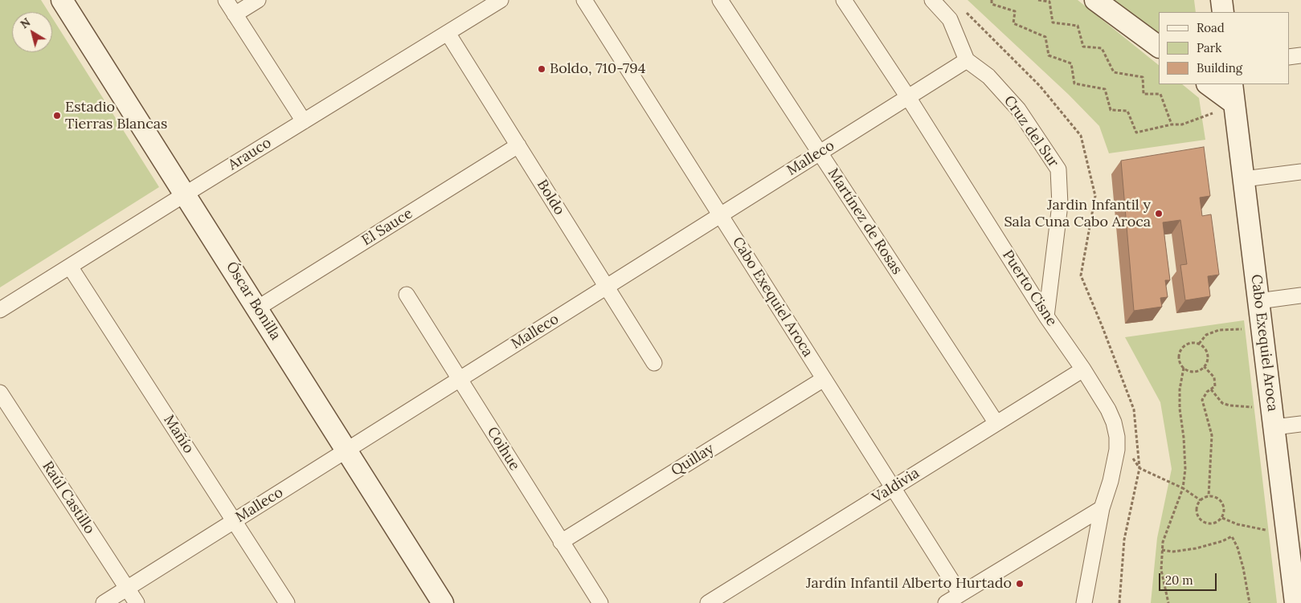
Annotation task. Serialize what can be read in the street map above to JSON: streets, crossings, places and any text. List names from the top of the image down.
{
  "streets": {
    "street": [
      "Cruz del Sur",
      "Arauco",
      "Malleco",
      "Boldo",
      "Martínez de Rosas",
      "El Sauce",
      "Puerto Cisne",
      "Cabo Exequiel Aroca",
      "Óscar Bonilla",
      "Mañío",
      "Coihue",
      "Quillay",
      "Valdivia",
      "Raúl Castillo"
    ]
  },
  "crossings": [
    ["Cruz del Sur", "Malleco"],
    ["Cruz del Sur", "Puerto Cisne"],
    ["Arauco", "Boldo"],
    ["Arauco", "Óscar Bonilla"],
    ["Arauco", "Mañío"],
    ["Malleco", "Boldo"],
    ["Malleco", "Martínez de Rosas"],
    ["Malleco", "Puerto Cisne"],
    ["Malleco", "Cabo Exequiel Aroca"],
    ["Malleco", "Óscar Bonilla"],
    ["Malleco", "Mañío"],
    ["Malleco", "Coihue"],
    ["Malleco", "Raúl Castillo"],
    ["Boldo", "El Sauce"],
    ["Martínez de Rosas", "Valdivia"],
    ["El Sauce", "Óscar Bonilla"],
    ["Puerto Cisne", "Valdivia"],
    ["Cabo Exequiel Aroca", "Quillay"],
    ["Cabo Exequiel Aroca", "Valdivia"],
    ["Coihue", "Quillay"]
  ],
  "places": [
    "Boldo, 710-794",
    "Estadio Tierras Blancas",
    "Jardin Infantil y Sala Cuna Cabo Aroca",
    "Jardín Infantil Alberto Hurtado"
  ],
  "legend": ["Road", "Park", "Building"],
  "scale_bar": "20 m",
  "north": "top left"
}
